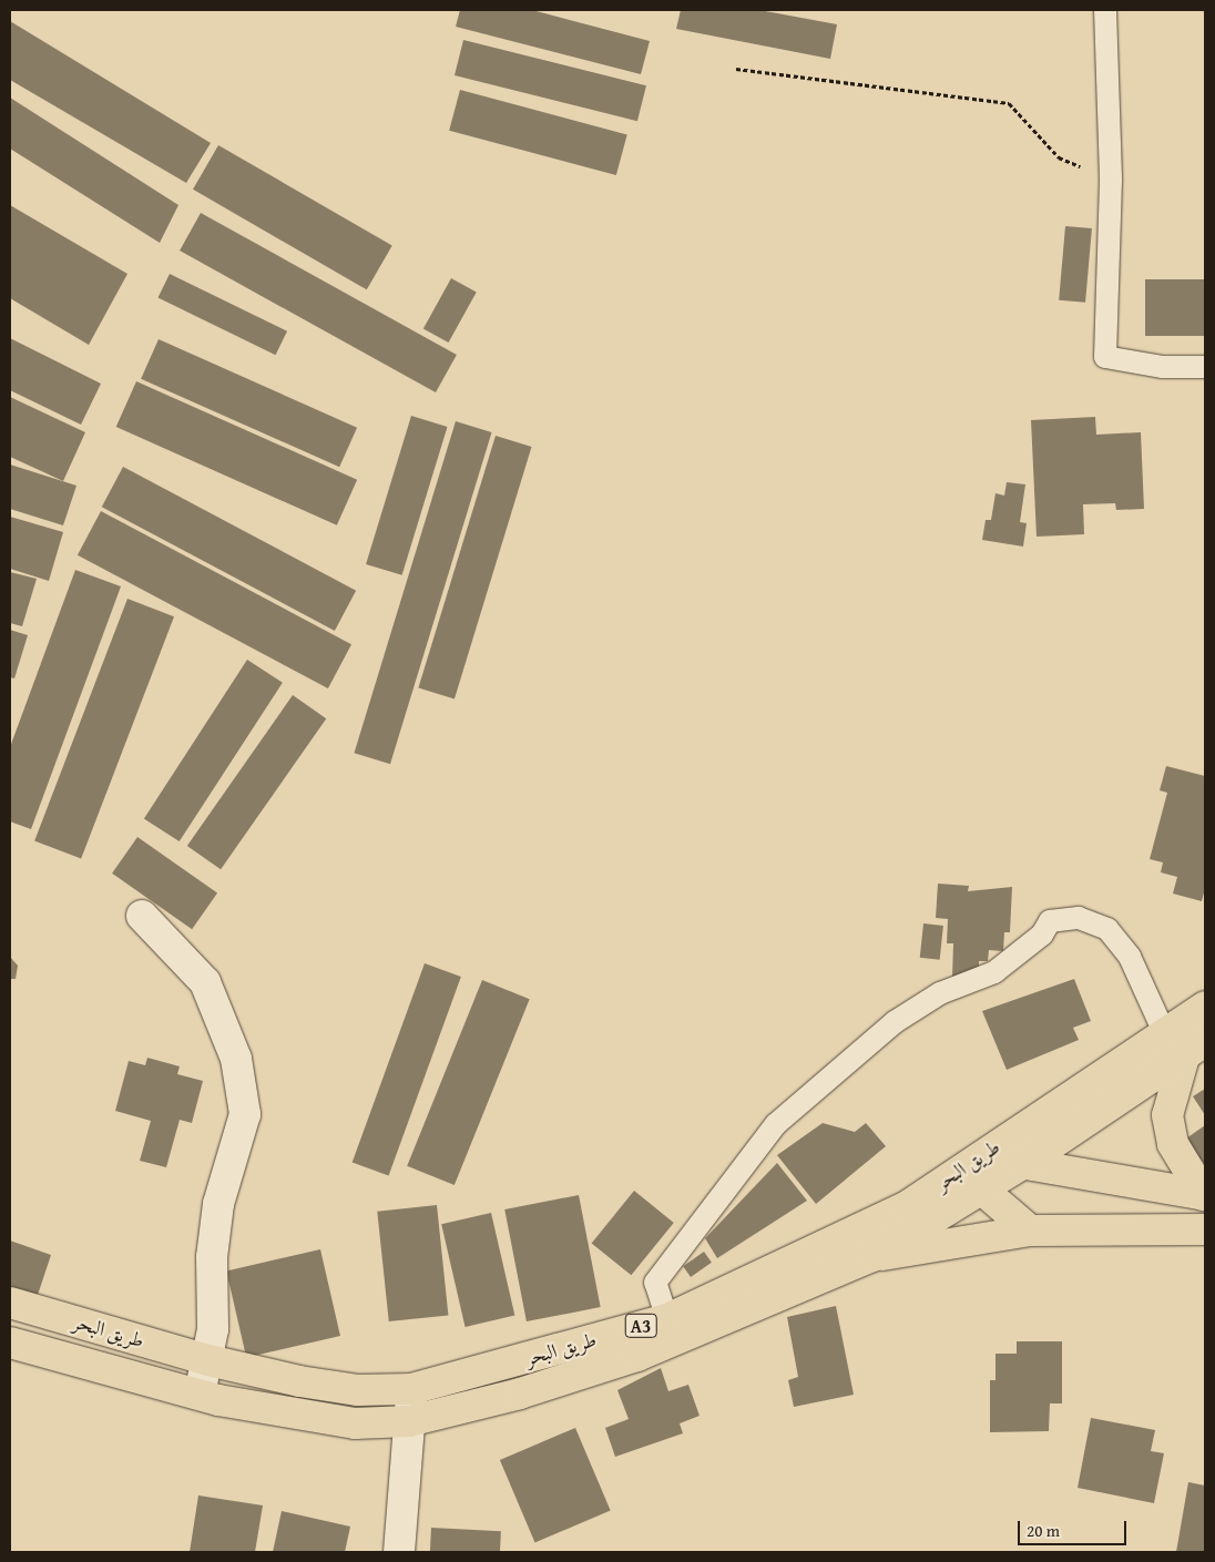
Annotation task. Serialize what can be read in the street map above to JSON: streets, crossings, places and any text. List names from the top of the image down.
{
  "streets": {
    "highway": ["طريق البحر", "A3"]
  },
  "scale_bar": "20 m"
}
